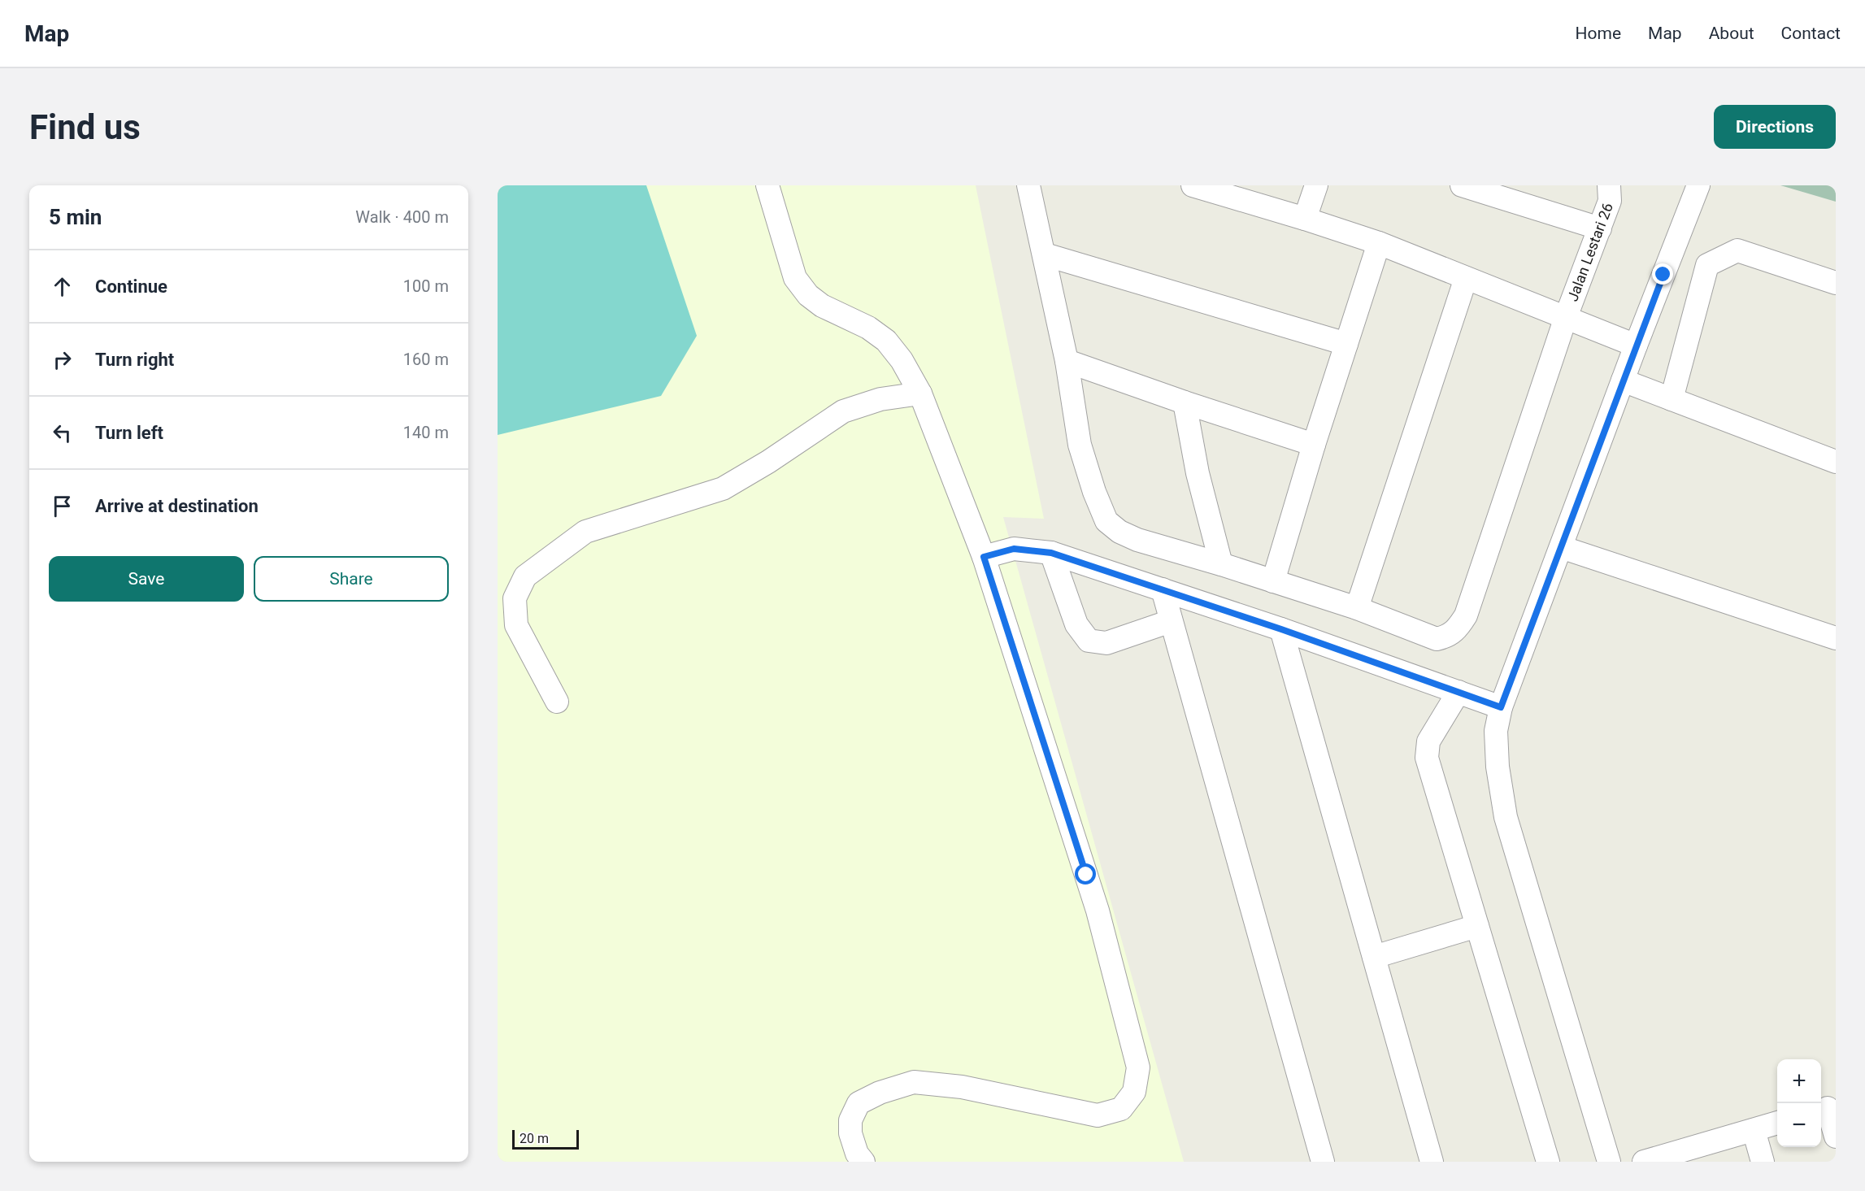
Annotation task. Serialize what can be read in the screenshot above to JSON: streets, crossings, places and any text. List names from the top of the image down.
{
  "streets": {
    "street": ["Jalan Lestari 26"]
  },
  "scale_bar": "20 m",
  "page": {
    "header": "Map",
    "nav": [
      "Home",
      "Map",
      "About",
      "Contact"
    ],
    "buttons": [
      "Directions",
      ["Save", "Share"]
    ],
    "title": "Find us",
    "heading": ["5 min", "Walk · 400 m"],
    "list": [
      ["Continue", "100 m"],
      ["Turn right", "160 m"],
      ["Turn left", "140 m"],
      "Arrive at destination"
    ],
    "map_buttons": ["+", "−"],
    "scale": "20 m"
  }
}
